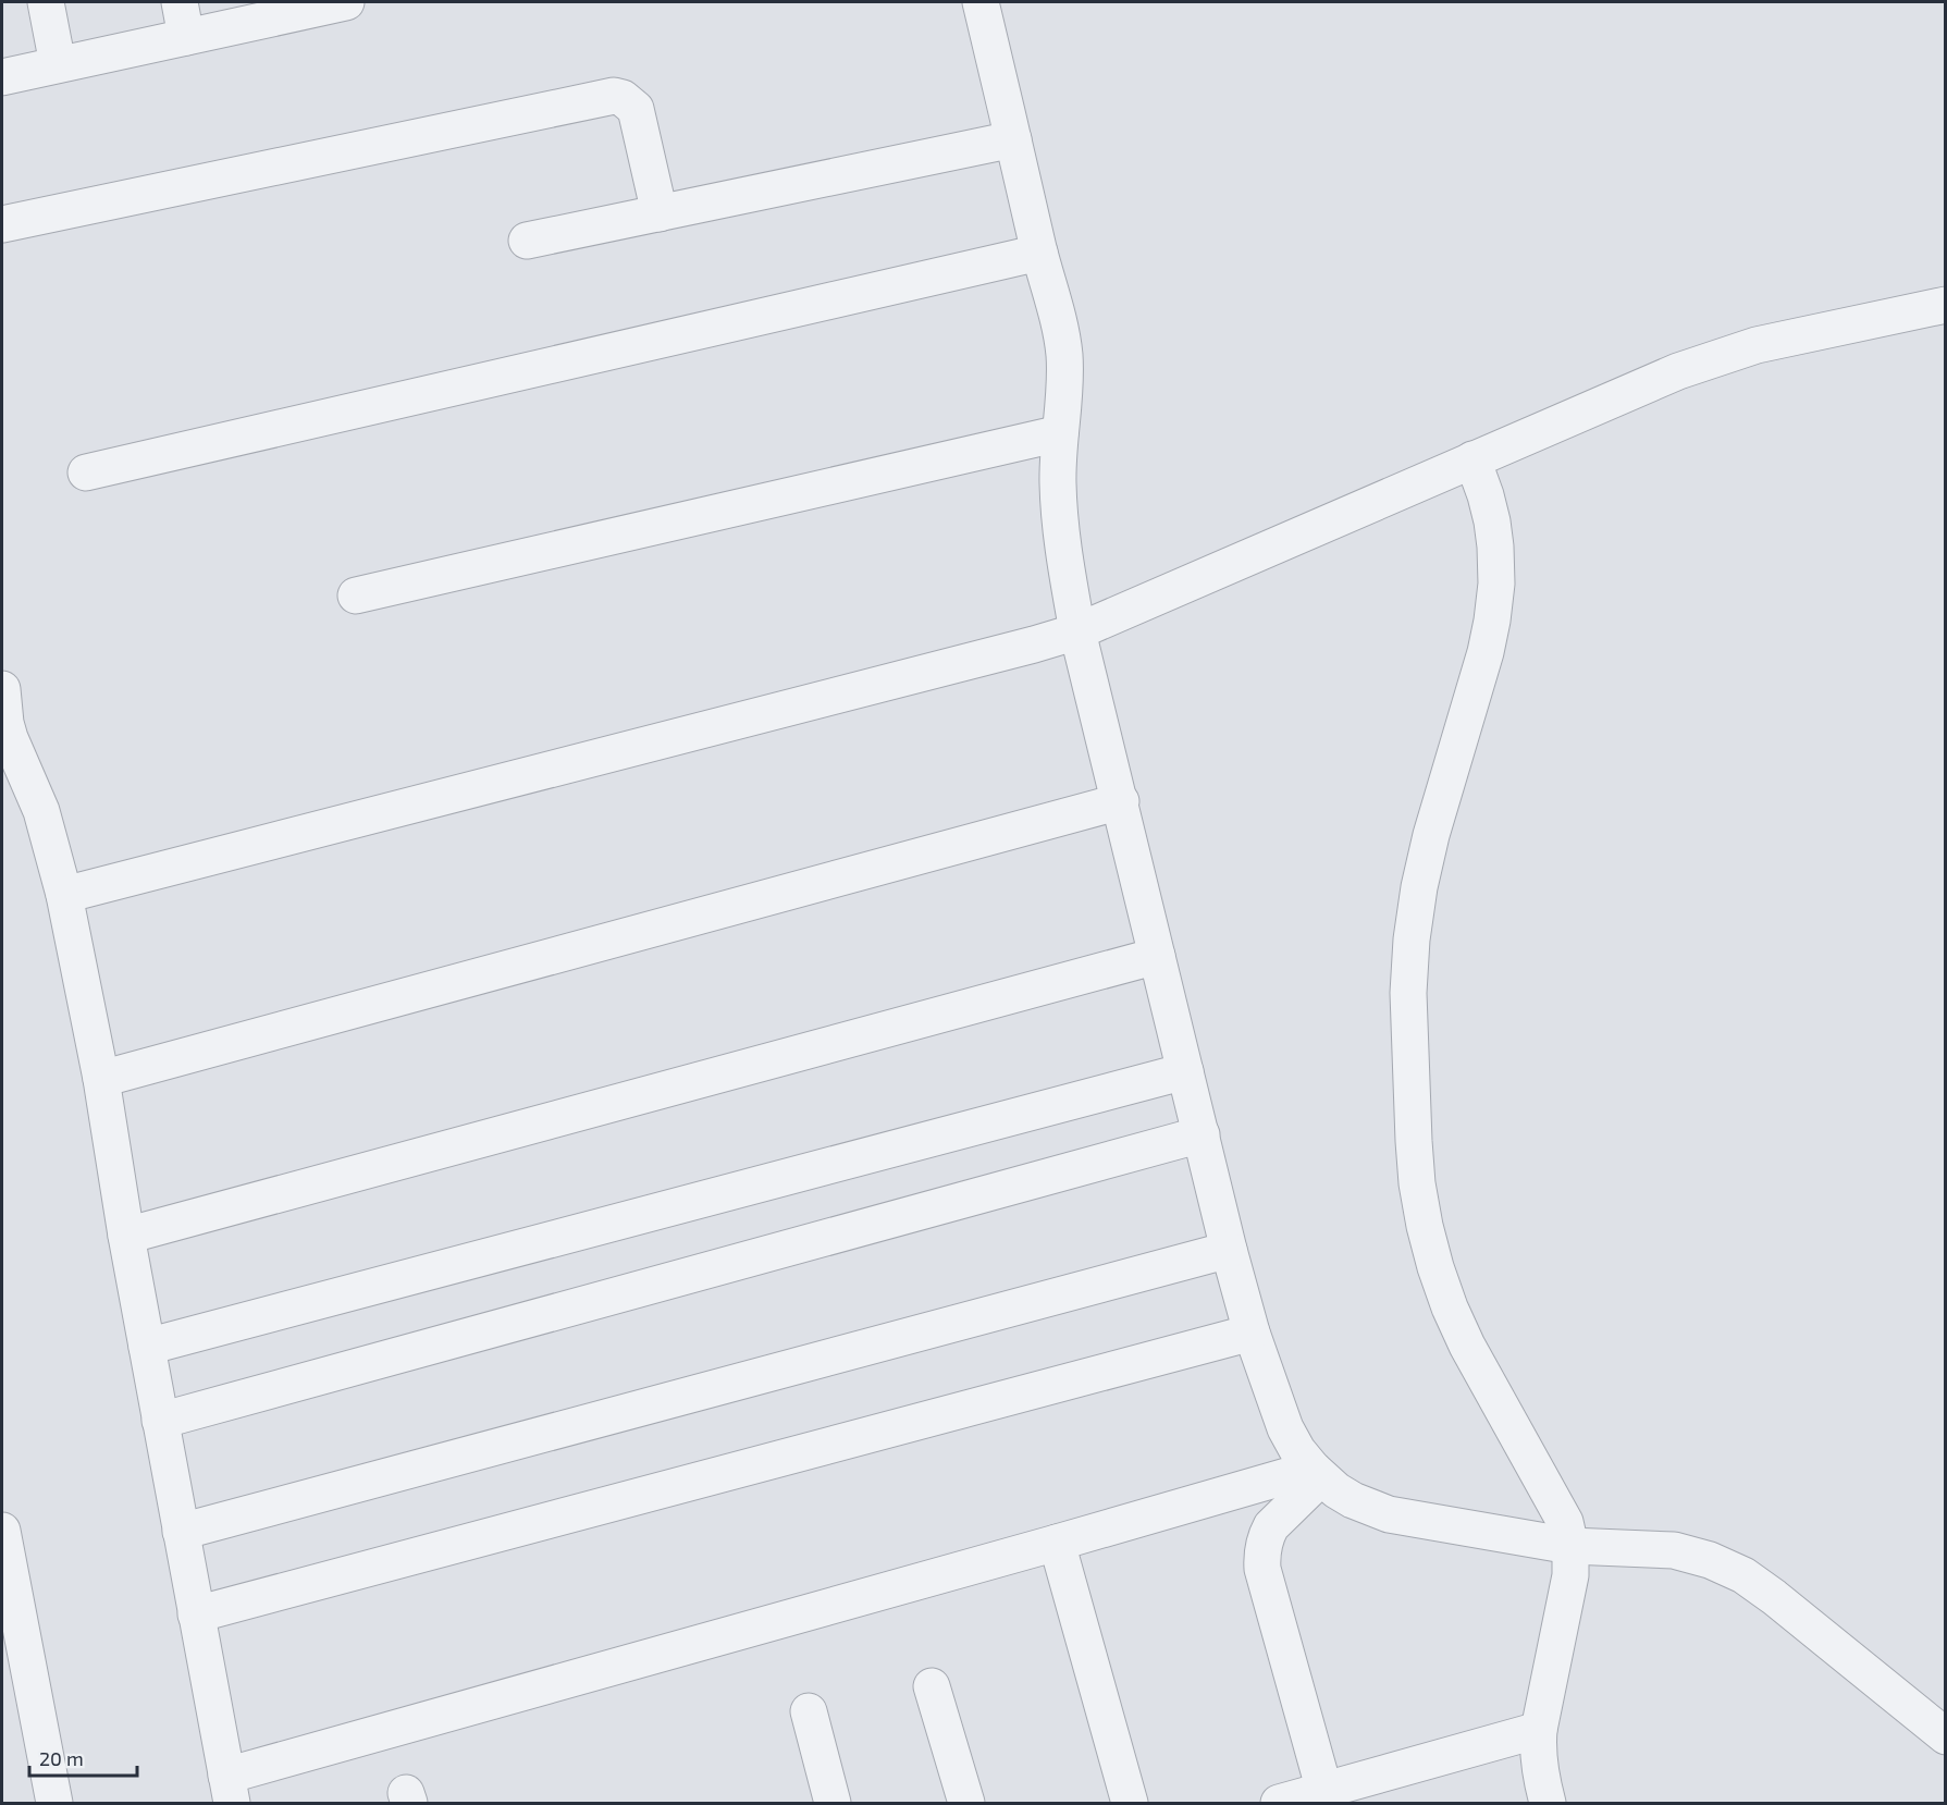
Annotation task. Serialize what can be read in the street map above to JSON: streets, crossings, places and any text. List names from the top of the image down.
{
  "scale_bar": "20 m"
}
